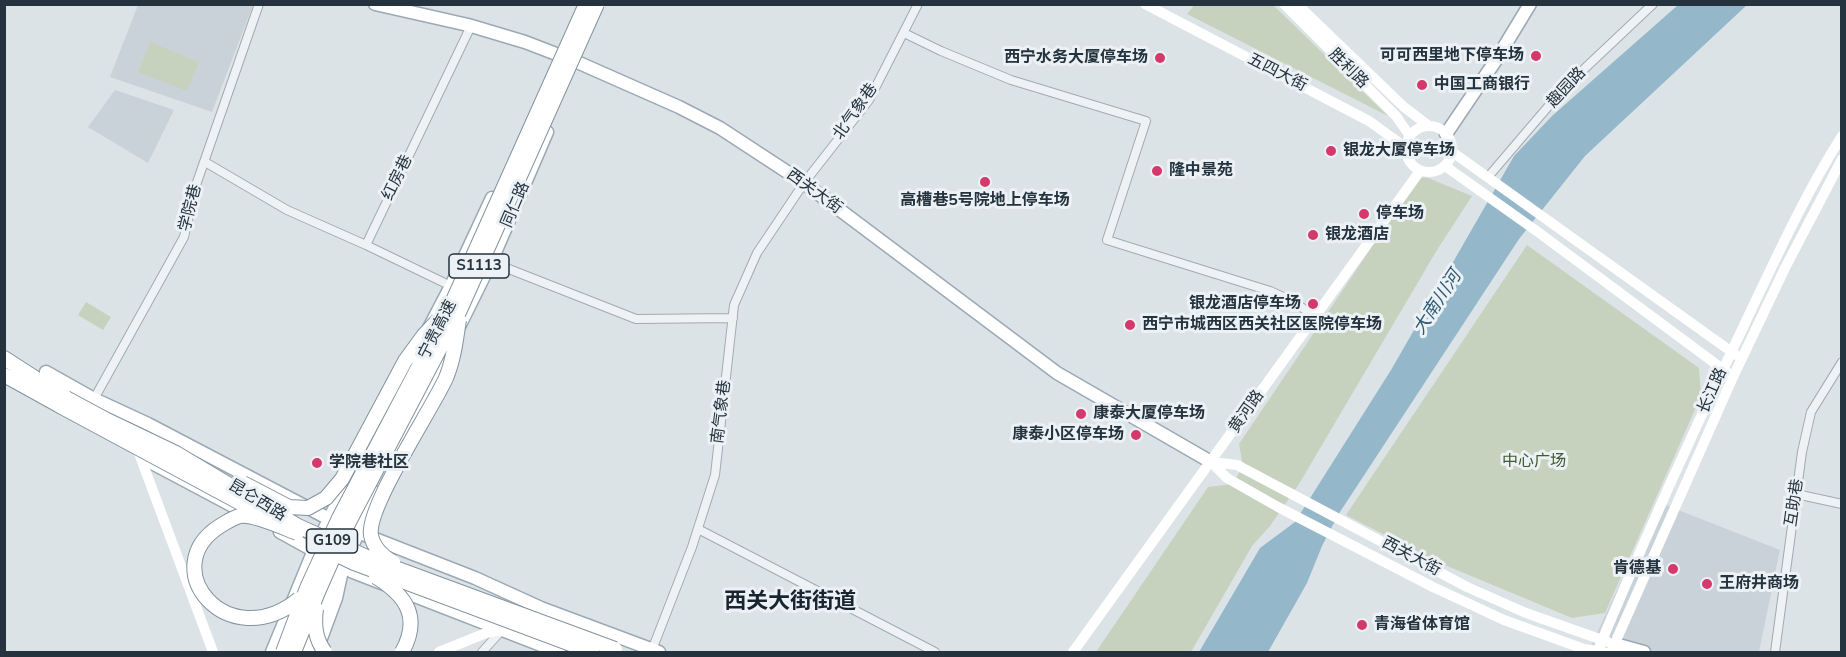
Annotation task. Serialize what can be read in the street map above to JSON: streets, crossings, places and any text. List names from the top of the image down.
{
  "streets": {
    "highway": [
      "S1113",
      "宁贵高速",
      "昆仑西路",
      "G109"
    ],
    "main road": [
      "胜利路",
      "五四大街",
      "西关大街",
      "同仁路",
      "长江路",
      "黄河路"
    ],
    "street": [
      "趣园路",
      "北气象巷",
      "红房巷",
      "学院巷",
      "南气象巷",
      "互助巷"
    ]
  },
  "crossings": [
    ["胜利路", "五四大街"],
    ["胜利路", "黄河路"],
    ["五四大街", "黄河路"],
    ["北气象巷", "西关大街"],
    ["北气象巷", "南气象巷"],
    ["红房巷", "西关大街"],
    ["西关大街", "同仁路"],
    ["西关大街", "长江路"],
    ["西关大街", "南气象巷"],
    ["西关大街", "黄河路"],
    ["同仁路", "昆仑西路"]
  ],
  "districts": ["西关大街街道"],
  "water": ["大南川河"],
  "parks": ["中心广场"],
  "places": [
    "可可西里地下停车场",
    "西宁水务大厦停车场",
    "中国工商银行",
    "银龙大厦停车场",
    "隆中景苑",
    "高槽巷5号院地上停车场",
    "停车场",
    "银龙酒店",
    "银龙酒店停车场",
    "西宁市城西区西关社区医院停车场",
    "康泰大厦停车场",
    "康泰小区停车场",
    "学院巷社区",
    "肯德基",
    "王府井商场",
    "青海省体育馆"
  ]
}
